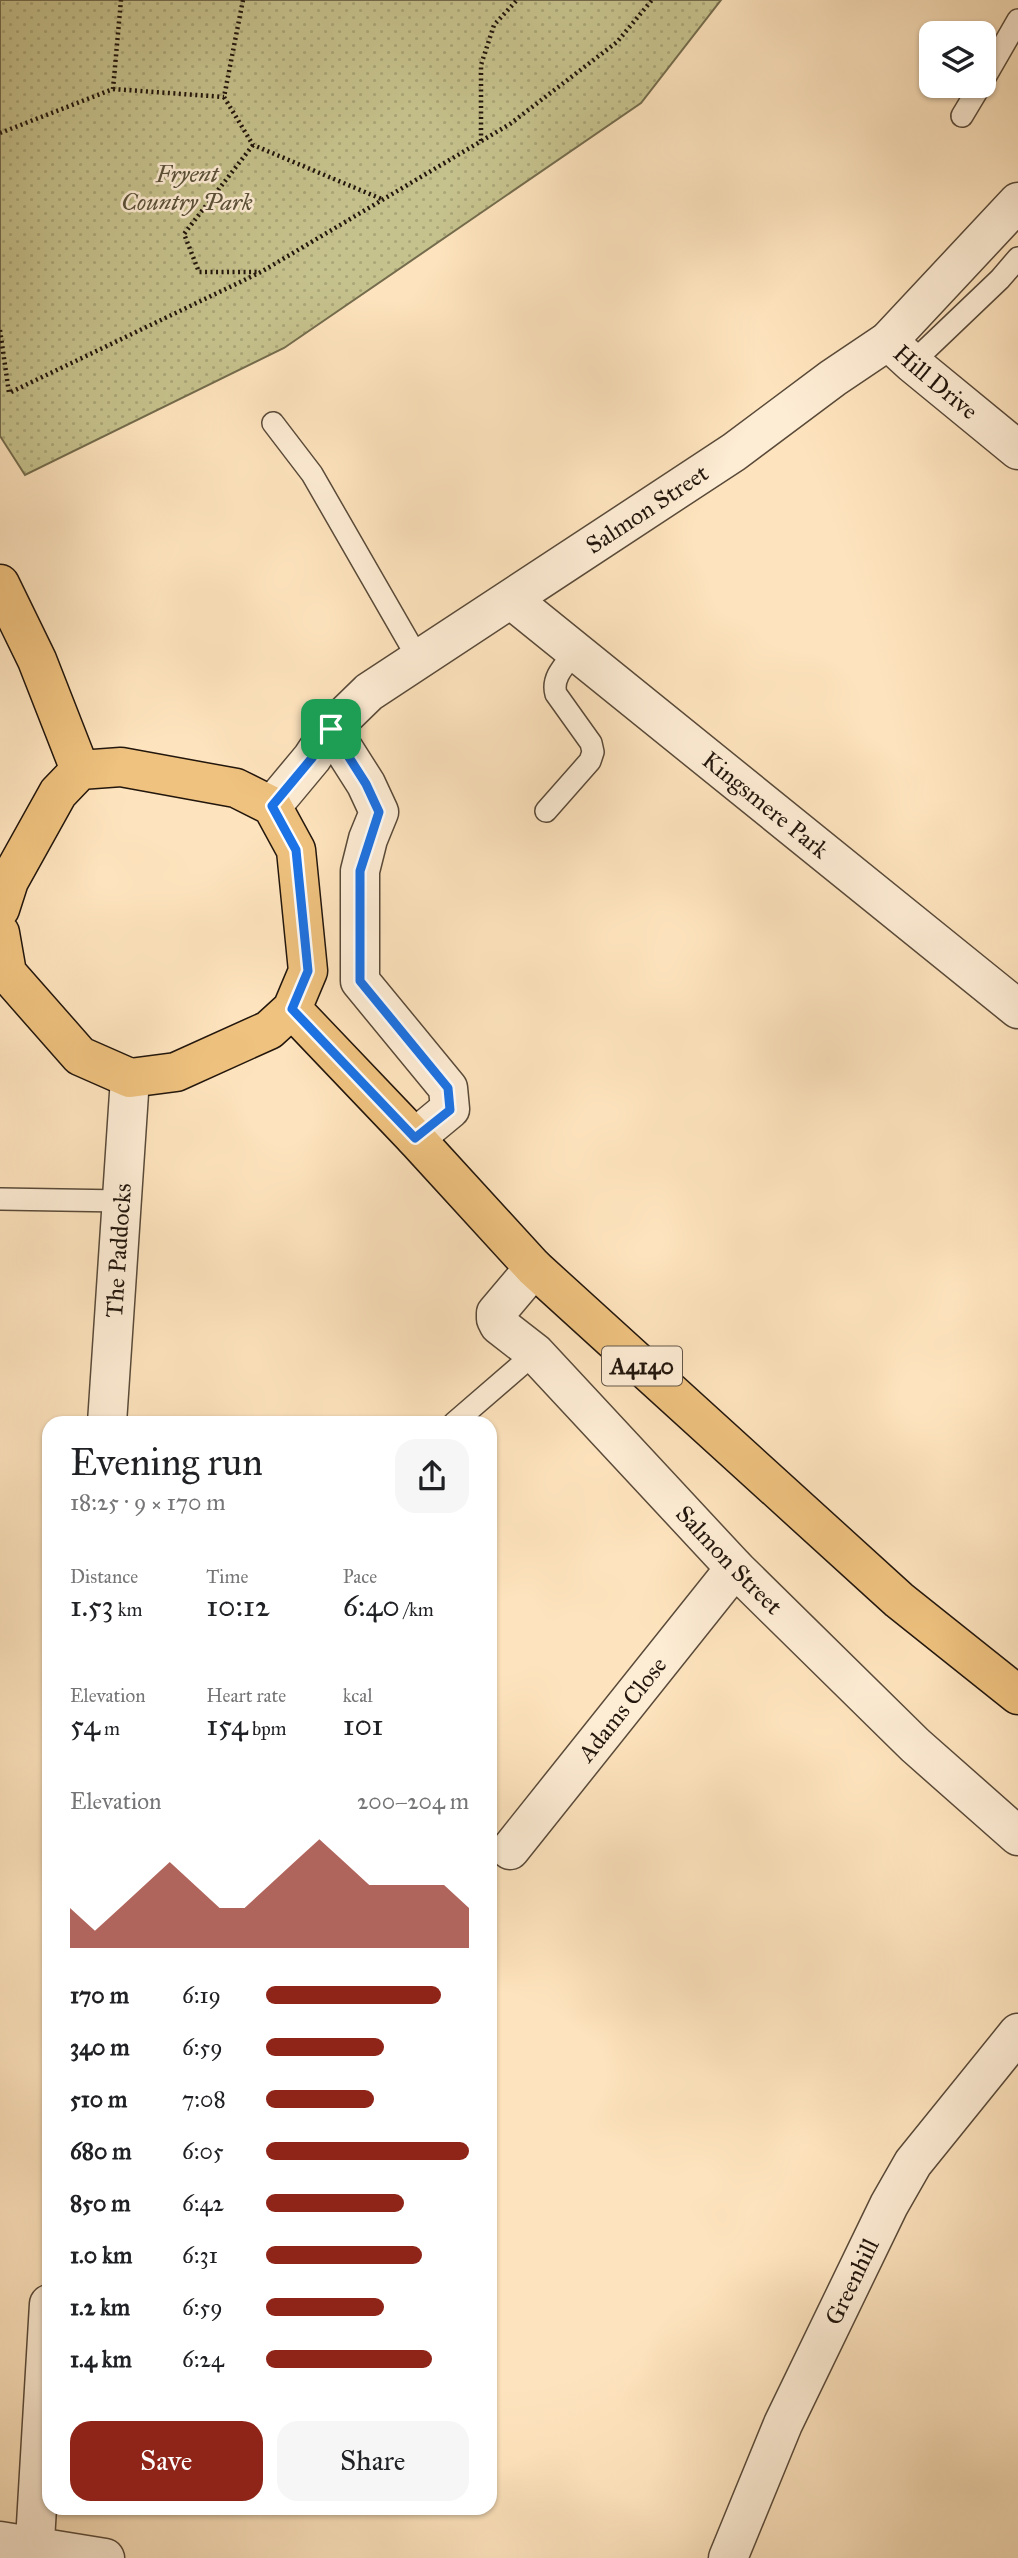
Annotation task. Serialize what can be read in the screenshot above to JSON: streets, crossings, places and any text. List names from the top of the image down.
{
  "streets": {
    "main road": ["A4140"],
    "street": [
      "Hill Drive",
      "Salmon Street",
      "Kingsmere Park",
      "The Paddocks",
      "Adams Close",
      "Greenhill"
    ]
  },
  "crossings": [
    ["Hill Drive", "Salmon Street"],
    ["Salmon Street", "Kingsmere Park"],
    ["Salmon Street", "A4140"],
    ["Salmon Street", "Adams Close"]
  ],
  "parks": ["Fryent Country Park"],
  "page": {
    "heading": ["Evening run", "18:25 · 9 × 170 m"],
    "stats": [
      ["Distance", "1.53 km"],
      ["Time", "10:12"],
      ["Pace", "6:40 /km"],
      ["Elevation", "54 m"],
      ["Heart rate", "154 bpm"],
      ["kcal", "101"]
    ],
    "chart": ["Elevation", "200–204 m"],
    "list": [
      {
        "name": "170 m",
        "note": "6:19"
      },
      {
        "name": "340 m",
        "note": "6:59"
      },
      {
        "name": "510 m",
        "note": "7:08"
      },
      {
        "name": "680 m",
        "note": "6:05"
      },
      {
        "name": "850 m",
        "note": "6:42"
      },
      {
        "name": "1.0 km",
        "note": "6:31"
      },
      {
        "name": "1.2 km",
        "note": "6:59"
      },
      {
        "name": "1.4 km",
        "note": "6:24"
      }
    ],
    "buttons": ["Save", "Share"]
  }
}
